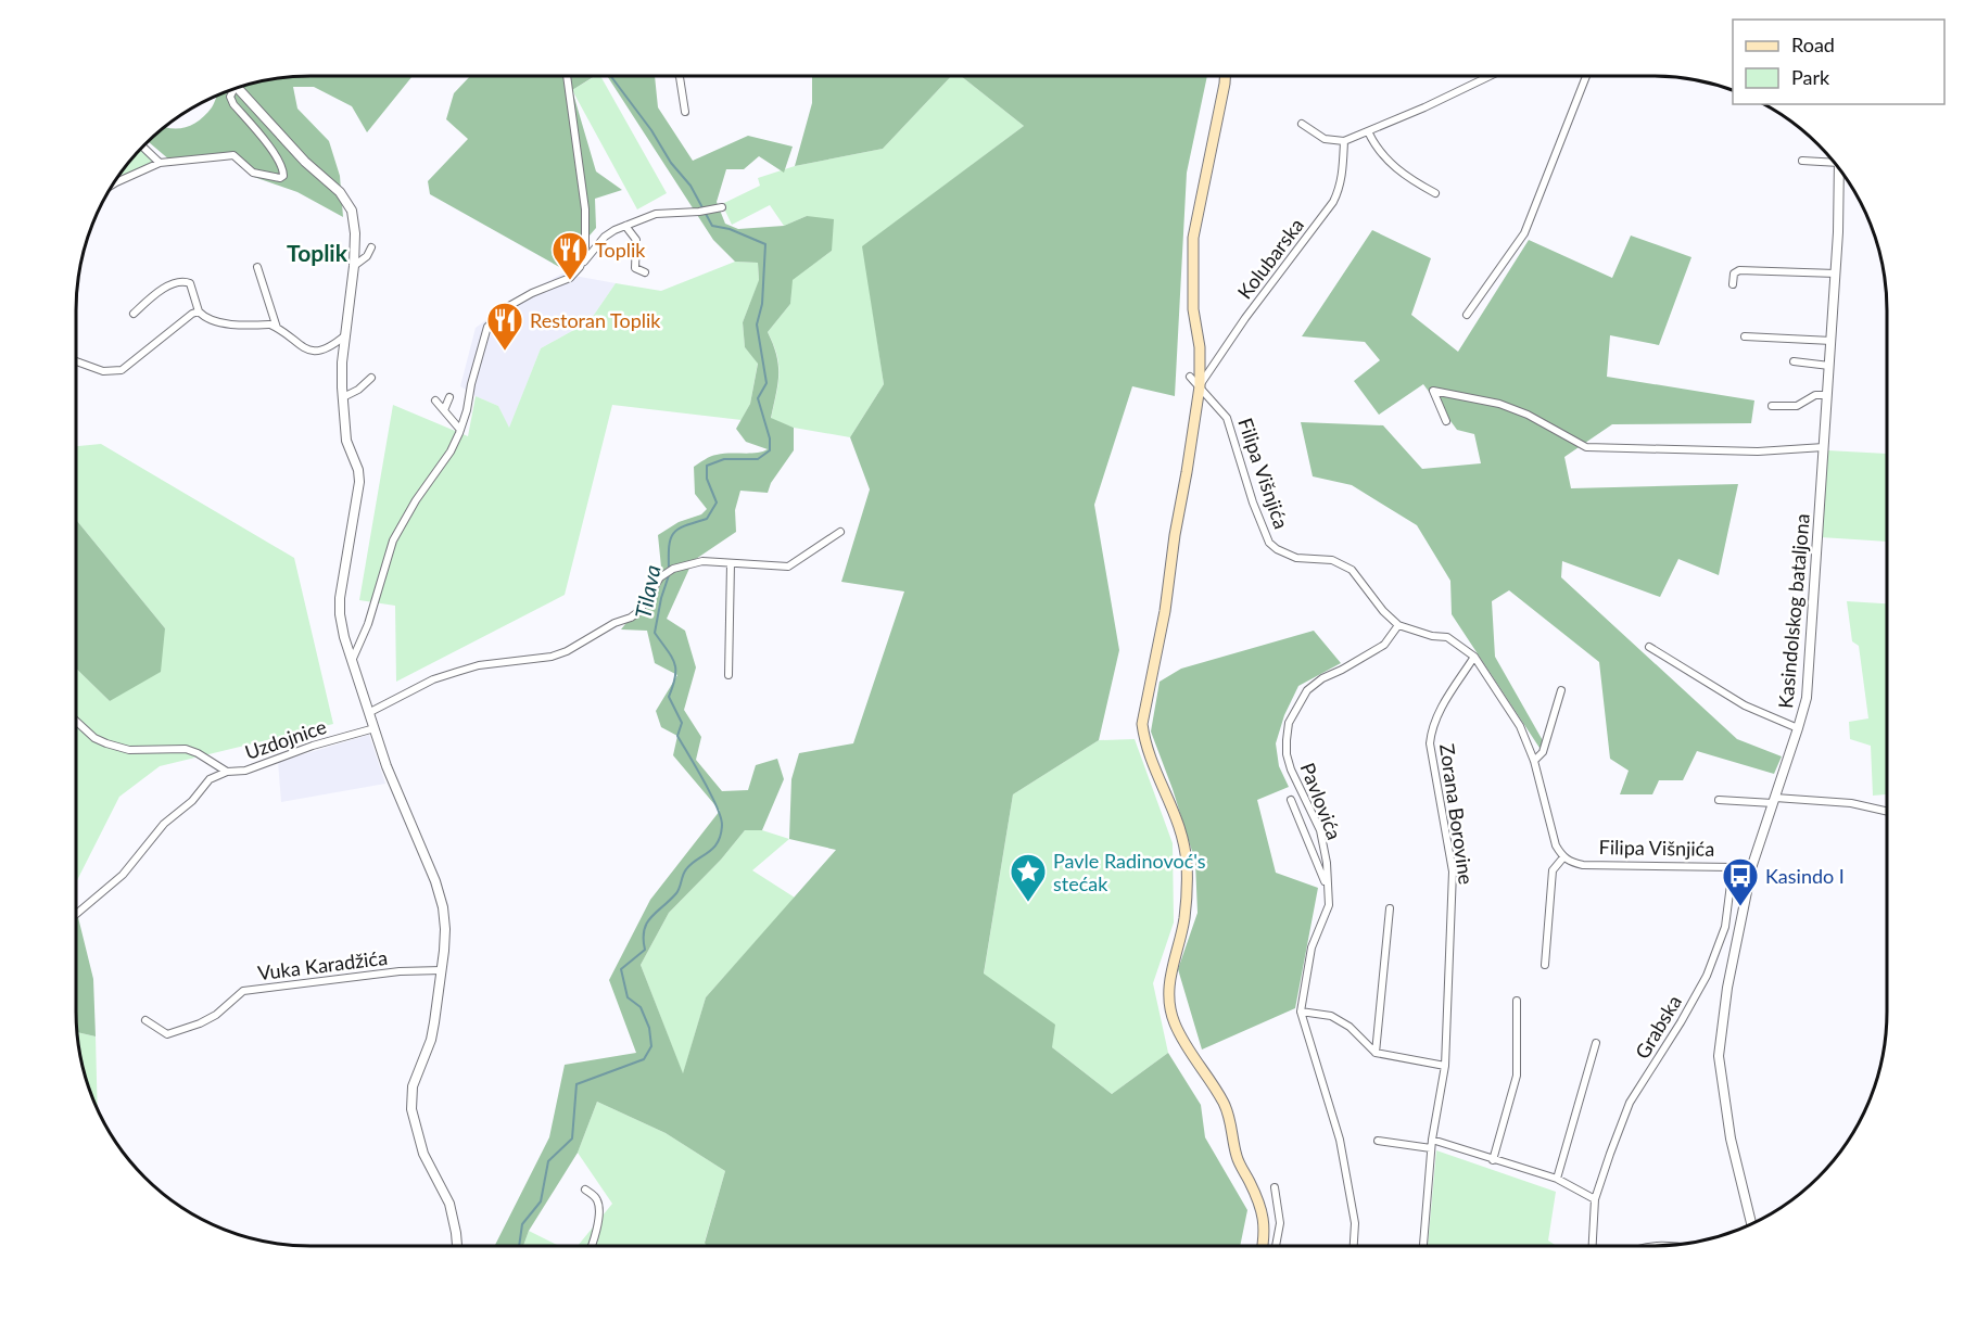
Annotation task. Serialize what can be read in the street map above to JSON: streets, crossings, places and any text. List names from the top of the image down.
{
  "streets": {
    "street": [
      "Kolubarska",
      "Filipa Višnjića",
      "Kasindolskog bataljona",
      "Uzdojnice",
      "Pavlovića",
      "Zorana Borovine",
      "Vuka Karadžića",
      "Grabska"
    ]
  },
  "crossings": [
    ["Kolubarska", "Filipa Višnjića"],
    ["Filipa Višnjića", "Kasindolskog bataljona"],
    ["Filipa Višnjića", "Pavlovića"],
    ["Filipa Višnjića", "Zorana Borovine"],
    ["Filipa Višnjića", "Grabska"]
  ],
  "districts": ["Toplik"],
  "water": ["Tilava"],
  "places": {
    "restaurant": ["Toplik", "Restoran Toplik"],
    "place": ["Pavle Radinovoć's stećak"],
    "bus stop": ["Kasindo I"]
  },
  "legend": ["Road", "Park"]
}
